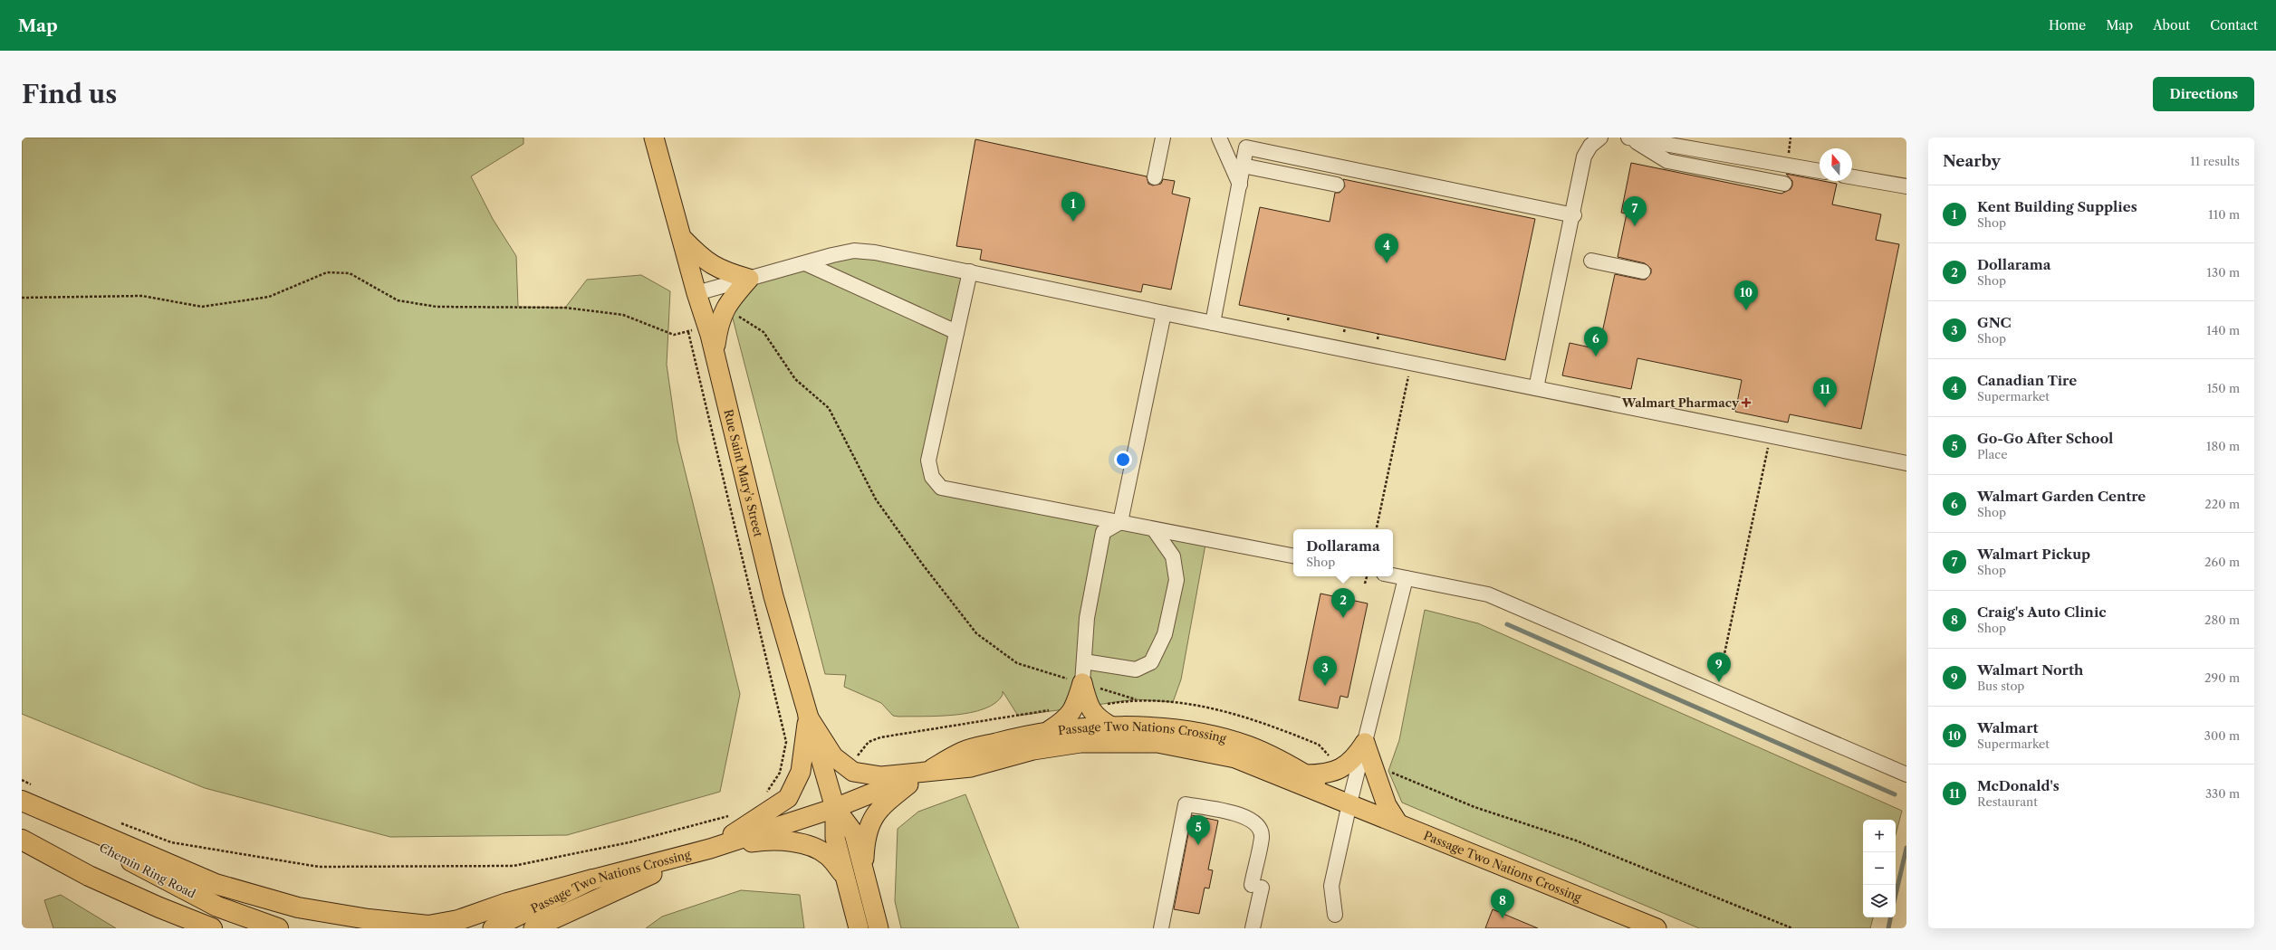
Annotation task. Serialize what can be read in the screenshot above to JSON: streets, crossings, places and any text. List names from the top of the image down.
{
  "streets": {
    "highway": ["Chemin Ring Road"],
    "main road": ["Rue Saint Mary's Street", "Passage Two Nations Crossing"]
  },
  "crossings": [
    ["Rue Saint Mary's Street", "Passage Two Nations Crossing"]
  ],
  "places": {
    "health": ["Walmart Pharmacy"]
  },
  "north": "top",
  "page": {
    "header": "Map",
    "nav": [
      "Home",
      "Map",
      "About",
      "Contact"
    ],
    "buttons": "Directions",
    "title": "Find us",
    "heading": ["Nearby", "11 results"],
    "list": [
      {
        "mark": "1",
        "name": "Kent Building Supplies",
        "note": "Shop",
        "value": "110 m"
      },
      {
        "mark": "2",
        "name": "Dollarama",
        "note": "Shop",
        "value": "130 m"
      },
      {
        "mark": "3",
        "name": "GNC",
        "note": "Shop",
        "value": "140 m"
      },
      {
        "mark": "4",
        "name": "Canadian Tire",
        "note": "Supermarket",
        "value": "150 m"
      },
      {
        "mark": "5",
        "name": "Go-Go After School",
        "note": "Place",
        "value": "180 m"
      },
      {
        "mark": "6",
        "name": "Walmart Garden Centre",
        "note": "Shop",
        "value": "220 m"
      },
      {
        "mark": "7",
        "name": "Walmart Pickup",
        "note": "Shop",
        "value": "260 m"
      },
      {
        "mark": "8",
        "name": "Craig's Auto Clinic",
        "note": "Shop",
        "value": "280 m"
      },
      {
        "mark": "9",
        "name": "Walmart North",
        "note": "Bus stop",
        "value": "290 m"
      },
      {
        "mark": "10",
        "name": "Walmart",
        "note": "Supermarket",
        "value": "300 m"
      },
      {
        "mark": "11",
        "name": "McDonald's",
        "note": "Restaurant",
        "value": "330 m"
      }
    ],
    "pins": [
      "1",
      "7",
      "4",
      "10",
      "6",
      "11",
      "2",
      "9",
      "3",
      "5",
      "8"
    ],
    "popup": ["Dollarama", "Shop"],
    "map_buttons": ["+", "−"]
  }
}
